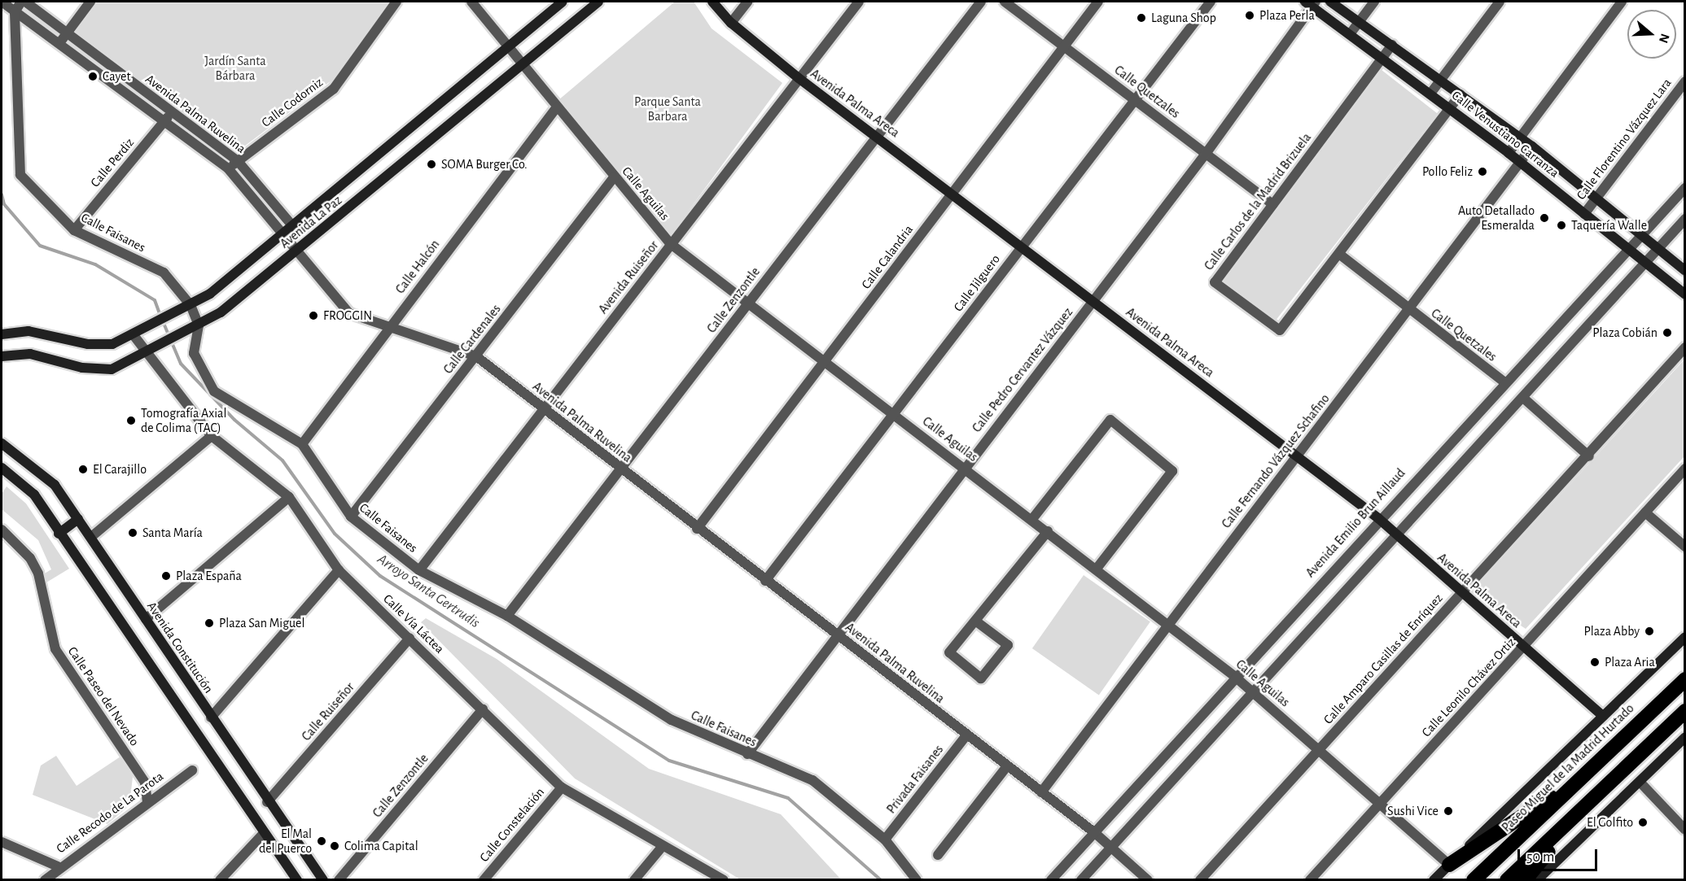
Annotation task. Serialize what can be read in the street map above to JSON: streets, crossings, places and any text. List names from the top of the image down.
{
  "streets": {
    "highway": ["Paseo Miguel de la Madrid Hurtado"],
    "street": [
      "Calle Quetzales",
      "Calle Codorniz",
      "Avenida Palma Areca",
      "Avenida Palma Ruvelina",
      "Calle Venustiano Carranza",
      "Calle Florentino Vázquez Lara",
      "Calle Perdiz",
      "Calle Aguilas",
      "Calle Carlos de la Madrid Brizuela",
      "Avenida La Paz",
      "Calle Faisanes",
      "Calle Calandria",
      "Calle Halcón",
      "Avenida Ruiseñor",
      "Calle Jilguero",
      "Calle Zenzontle",
      "Calle Cardenales",
      "Calle Pedro Cervantez Vázquez",
      "Calle Fernando Vázquez Schafino",
      "Avenida Emilio Brun Aillaud",
      "Calle Vía Láctea",
      "Avenida Constitución",
      "Calle Amparo Casillas de Enríquez",
      "Calle Leonilo Chávez Ortiz",
      "Calle Paseo del Nevado",
      "Calle Ruiseñor",
      "Privada Faisanes",
      "Calle Recodo de La Parota",
      "Calle Constelación"
    ]
  },
  "crossings": [
    ["Calle Quetzales", "Calle Carlos de la Madrid Brizuela"],
    ["Calle Quetzales", "Calle Calandria"],
    ["Calle Quetzales", "Calle Jilguero"],
    ["Calle Quetzales", "Calle Pedro Cervantez Vázquez"],
    ["Calle Quetzales", "Calle Fernando Vázquez Schafino"],
    ["Calle Quetzales", "Avenida Emilio Brun Aillaud"],
    ["Calle Codorniz", "Avenida Palma Ruvelina"],
    ["Avenida Palma Areca", "Calle Calandria"],
    ["Avenida Palma Areca", "Avenida Ruiseñor"],
    ["Avenida Palma Areca", "Calle Jilguero"],
    ["Avenida Palma Areca", "Calle Zenzontle"],
    ["Avenida Palma Areca", "Calle Pedro Cervantez Vázquez"],
    ["Avenida Palma Areca", "Calle Fernando Vázquez Schafino"],
    ["Avenida Palma Areca", "Avenida Emilio Brun Aillaud"],
    ["Avenida Palma Areca", "Calle Amparo Casillas de Enríquez"],
    ["Avenida Palma Areca", "Calle Leonilo Chávez Ortiz"],
    ["Avenida Palma Ruvelina", "Calle Perdiz"],
    ["Avenida Palma Ruvelina", "Avenida La Paz"],
    ["Avenida Palma Ruvelina", "Calle Faisanes"],
    ["Avenida Palma Ruvelina", "Calle Calandria"],
    ["Avenida Palma Ruvelina", "Calle Halcón"],
    ["Avenida Palma Ruvelina", "Avenida Ruiseñor"],
    ["Avenida Palma Ruvelina", "Calle Jilguero"],
    ["Avenida Palma Ruvelina", "Calle Zenzontle"],
    ["Avenida Palma Ruvelina", "Calle Cardenales"],
    ["Avenida Palma Ruvelina", "Calle Pedro Cervantez Vázquez"],
    ["Avenida Palma Ruvelina", "Calle Fernando Vázquez Schafino"],
    ["Avenida Palma Ruvelina", "Avenida Emilio Brun Aillaud"],
    ["Avenida Palma Ruvelina", "Privada Faisanes"],
    ["Calle Venustiano Carranza", "Calle Florentino Vázquez Lara"],
    ["Calle Venustiano Carranza", "Calle Carlos de la Madrid Brizuela"],
    ["Calle Venustiano Carranza", "Calle Pedro Cervantez Vázquez"],
    ["Calle Venustiano Carranza", "Calle Fernando Vázquez Schafino"],
    ["Calle Venustiano Carranza", "Avenida Emilio Brun Aillaud"],
    ["Calle Perdiz", "Calle Faisanes"],
    ["Calle Aguilas", "Avenida La Paz"],
    ["Calle Aguilas", "Calle Calandria"],
    ["Calle Aguilas", "Calle Halcón"],
    ["Calle Aguilas", "Avenida Ruiseñor"],
    ["Calle Aguilas", "Calle Jilguero"],
    ["Calle Aguilas", "Calle Zenzontle"],
    ["Calle Aguilas", "Calle Cardenales"],
    ["Calle Aguilas", "Calle Pedro Cervantez Vázquez"],
    ["Calle Aguilas", "Calle Fernando Vázquez Schafino"],
    ["Calle Aguilas", "Avenida Emilio Brun Aillaud"],
    ["Calle Aguilas", "Calle Amparo Casillas de Enríquez"],
    ["Calle Aguilas", "Calle Leonilo Chávez Ortiz"],
    ["Avenida La Paz", "Calle Faisanes"],
    ["Avenida La Paz", "Calle Vía Láctea"],
    ["Calle Faisanes", "Calle Halcón"],
    ["Calle Faisanes", "Avenida Ruiseñor"],
    ["Calle Faisanes", "Calle Zenzontle"],
    ["Calle Faisanes", "Calle Cardenales"],
    ["Calle Faisanes", "Calle Pedro Cervantez Vázquez"],
    ["Calle Faisanes", "Privada Faisanes"],
    ["Calle Zenzontle", "Calle Vía Láctea"],
    ["Calle Vía Láctea", "Calle Ruiseñor"],
    ["Calle Vía Láctea", "Calle Constelación"],
    ["Avenida Constitución", "Calle Ruiseñor"],
    ["Calle Paseo del Nevado", "Calle Recodo de La Parota"]
  ],
  "water": ["Arroyo Santa Gertrudis"],
  "parks": ["Jardín Santa Bárbara", "Parque Santa Barbara"],
  "places": [
    "Plaza Perla",
    "Laguna Shop",
    "Cayet",
    "SOMA Burger Co.",
    "Pollo Feliz",
    "Auto Detallado Esmeralda",
    "Taquería Walle",
    "FROGGIN",
    "Plaza Cobián",
    "Tomografía Axial de Colima (TAC)",
    "El Carajillo",
    "Santa María",
    "Plaza España",
    "Plaza San Miguel",
    "Plaza Abby",
    "Plaza Aria",
    "Sushi Vice",
    "El Golfito",
    "El Mal del Puerco",
    "Colima Capital"
  ],
  "scale_bar": "50 m",
  "north": "right"
}
